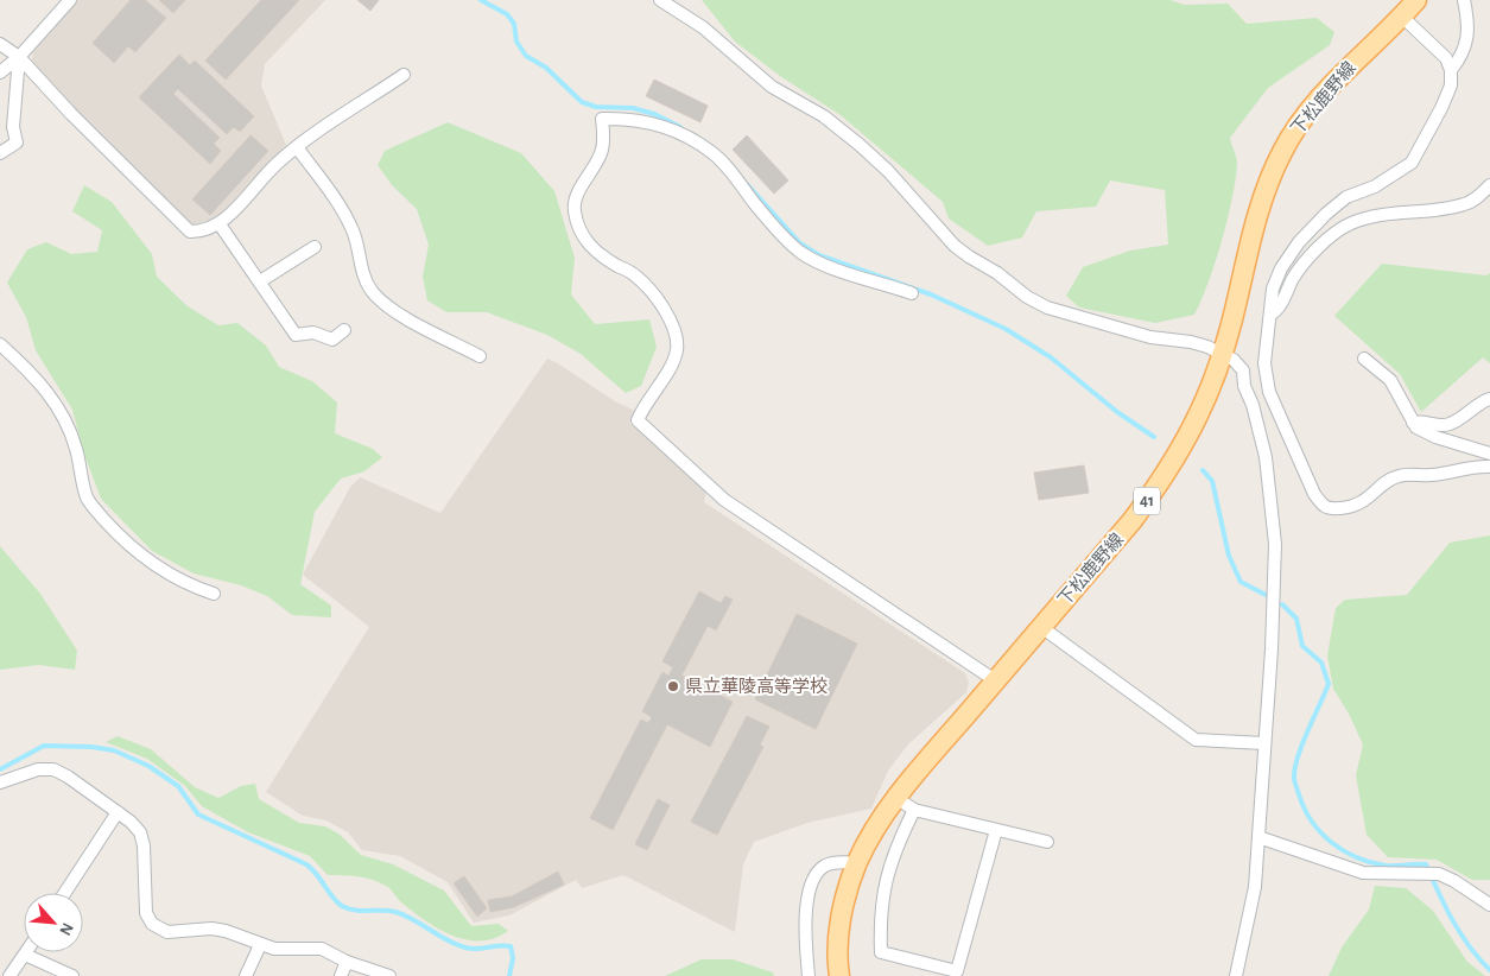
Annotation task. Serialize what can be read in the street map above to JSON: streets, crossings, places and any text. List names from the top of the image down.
{
  "streets": {
    "main road": ["下松鹿野線", "41"]
  },
  "places": ["県立華陵高等学校"],
  "north": "bottom right"
}
